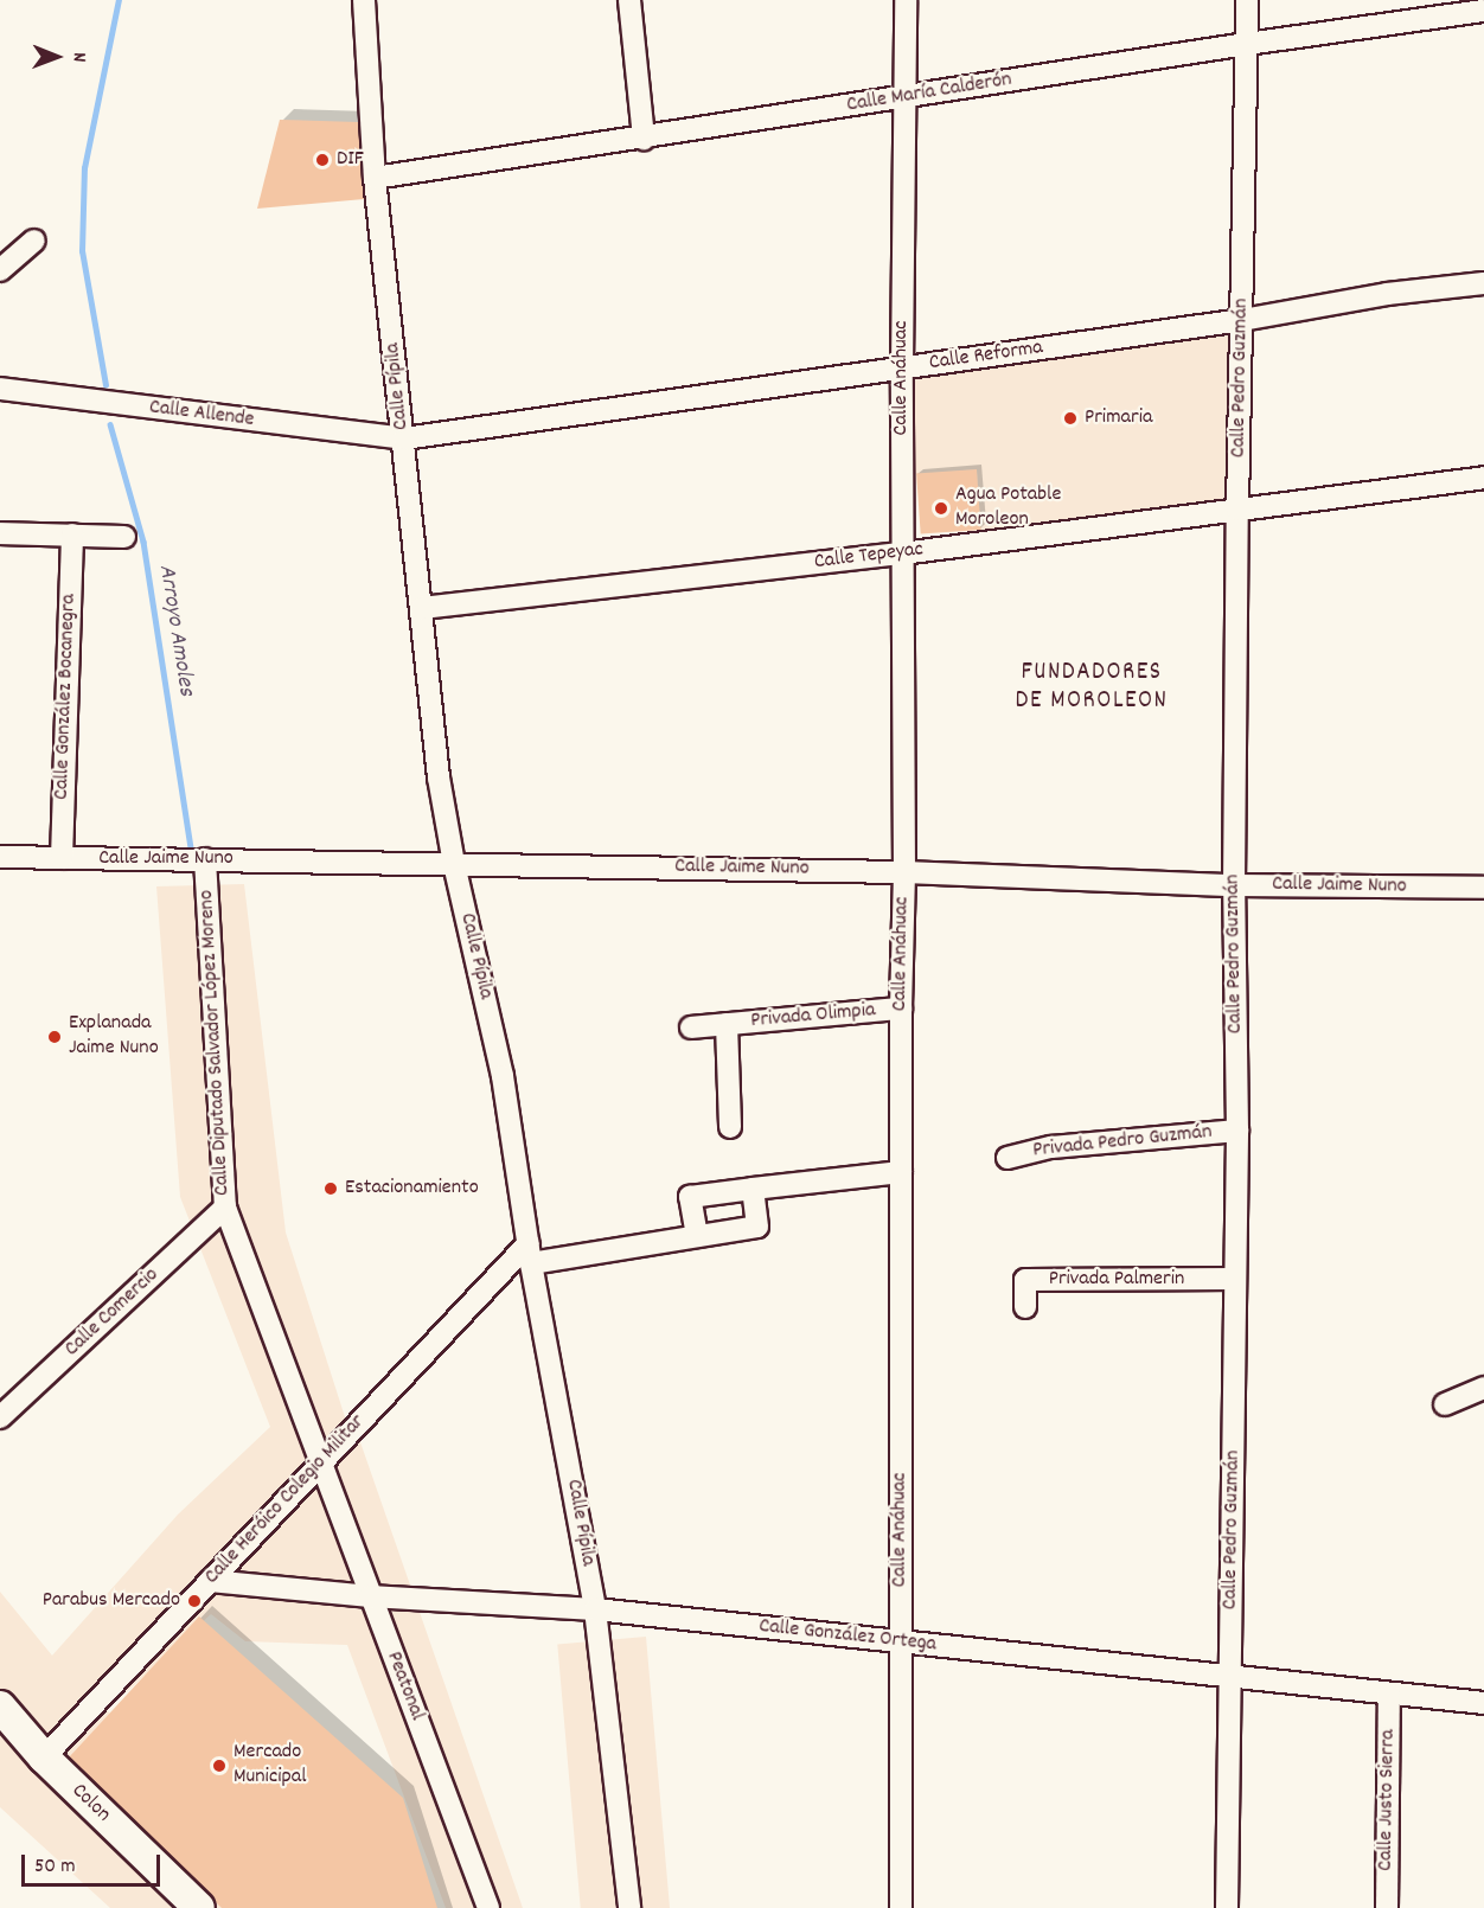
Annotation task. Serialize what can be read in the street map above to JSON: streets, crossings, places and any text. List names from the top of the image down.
{
  "streets": {
    "street": [
      "Calle María Calderón",
      "Calle Reforma",
      "Calle Anáhuac",
      "Calle Pedro Guzmán",
      "Calle Pípila",
      "Calle Allende",
      "Calle Tepeyac",
      "Calle González Bocanegra",
      "Calle Jaime Nuno",
      "Privada Olimpia",
      "Calle Diputado Salvador López Moreno",
      "Privada Pedro Guzmán",
      "Privada Palmerin",
      "Calle Comercio",
      "Calle Heróico Colegio Militar",
      "Calle González Ortega",
      "Peatonal",
      "Calle Justo Sierra",
      "Colon"
    ]
  },
  "crossings": [
    ["Calle María Calderón", "Calle Anáhuac"],
    ["Calle María Calderón", "Calle Pedro Guzmán"],
    ["Calle María Calderón", "Calle Pípila"],
    ["Calle Reforma", "Calle Anáhuac"],
    ["Calle Reforma", "Calle Pedro Guzmán"],
    ["Calle Reforma", "Calle Pípila"],
    ["Calle Reforma", "Calle Allende"],
    ["Calle Anáhuac", "Calle Tepeyac"],
    ["Calle Anáhuac", "Calle Jaime Nuno"],
    ["Calle Anáhuac", "Privada Olimpia"],
    ["Calle Anáhuac", "Calle González Ortega"],
    ["Calle Pedro Guzmán", "Calle Tepeyac"],
    ["Calle Pedro Guzmán", "Calle Jaime Nuno"],
    ["Calle Pedro Guzmán", "Privada Pedro Guzmán"],
    ["Calle Pedro Guzmán", "Privada Palmerin"],
    ["Calle Pedro Guzmán", "Calle González Ortega"],
    ["Calle Pípila", "Calle Allende"],
    ["Calle Pípila", "Calle Tepeyac"],
    ["Calle Pípila", "Calle Jaime Nuno"],
    ["Calle Pípila", "Calle Heróico Colegio Militar"],
    ["Calle Pípila", "Calle González Ortega"],
    ["Calle González Bocanegra", "Calle Jaime Nuno"],
    ["Calle Jaime Nuno", "Calle Diputado Salvador López Moreno"],
    ["Calle Diputado Salvador López Moreno", "Calle Comercio"],
    ["Calle Diputado Salvador López Moreno", "Calle Heróico Colegio Militar"],
    ["Calle Diputado Salvador López Moreno", "Peatonal"],
    ["Calle Heróico Colegio Militar", "Calle González Ortega"],
    ["Calle Heróico Colegio Militar", "Peatonal"],
    ["Calle Heróico Colegio Militar", "Colon"],
    ["Calle González Ortega", "Peatonal"],
    ["Calle González Ortega", "Calle Justo Sierra"]
  ],
  "districts": ["FUNDADORES DE MOROLEON"],
  "water": ["Arroyo Amoles"],
  "places": [
    "DIF",
    "Primaria",
    "Agua Potable Moroleon",
    "Explanada Jaime Nuno",
    "Estacionamiento",
    "Parabus Mercado",
    "Mercado Municipal"
  ],
  "scale_bar": "50 m",
  "north": "right"
}
